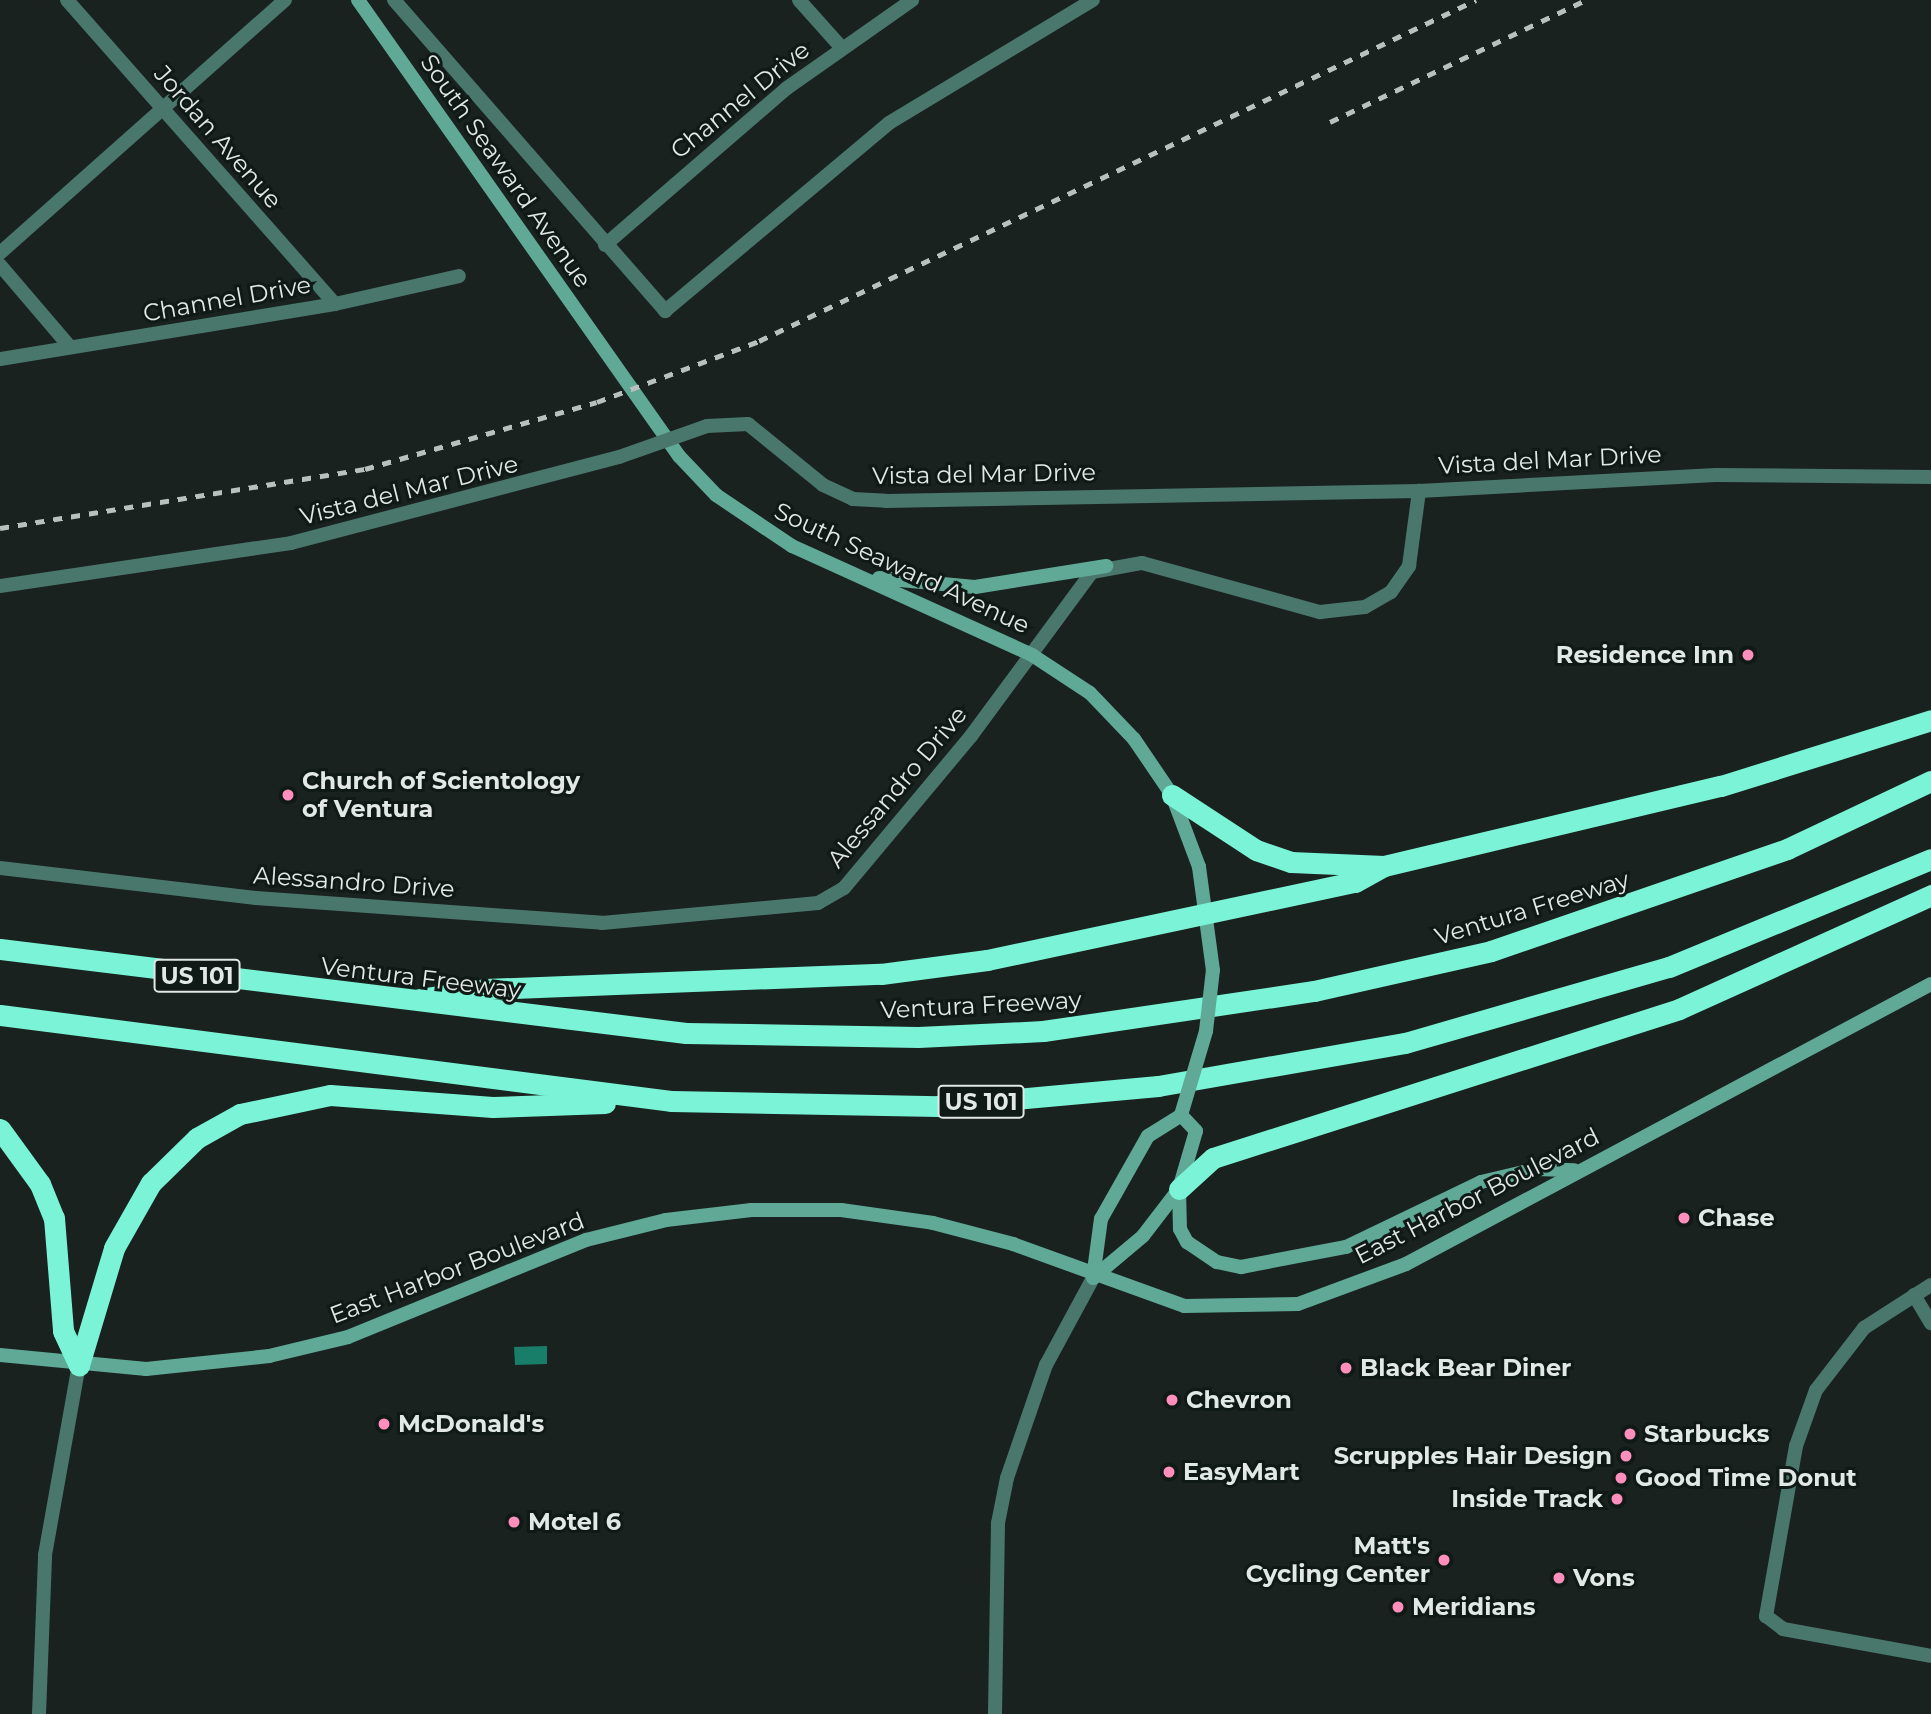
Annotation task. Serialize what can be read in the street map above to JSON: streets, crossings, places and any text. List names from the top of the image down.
{
  "streets": {
    "highway": ["Ventura Freeway", "US 101"],
    "main road": ["South Seaward Avenue", "East Harbor Boulevard"],
    "street": [
      "Channel Drive",
      "Jordan Avenue",
      "Vista del Mar Drive",
      "Alessandro Drive"
    ]
  },
  "crossings": [
    ["Channel Drive", "Jordan Avenue"],
    ["Channel Drive", "South Seaward Avenue"],
    ["South Seaward Avenue", "Alessandro Drive"]
  ],
  "places": [
    "Residence Inn",
    "Church of Scientology of Ventura",
    "Chase",
    "Black Bear Diner",
    "Chevron",
    "McDonald's",
    "Starbucks",
    "Scrupples Hair Design",
    "EasyMart",
    "Good Time Donut",
    "Inside Track",
    "Motel 6",
    "Matt's Cycling Center",
    "Vons",
    "Meridians"
  ]
}
